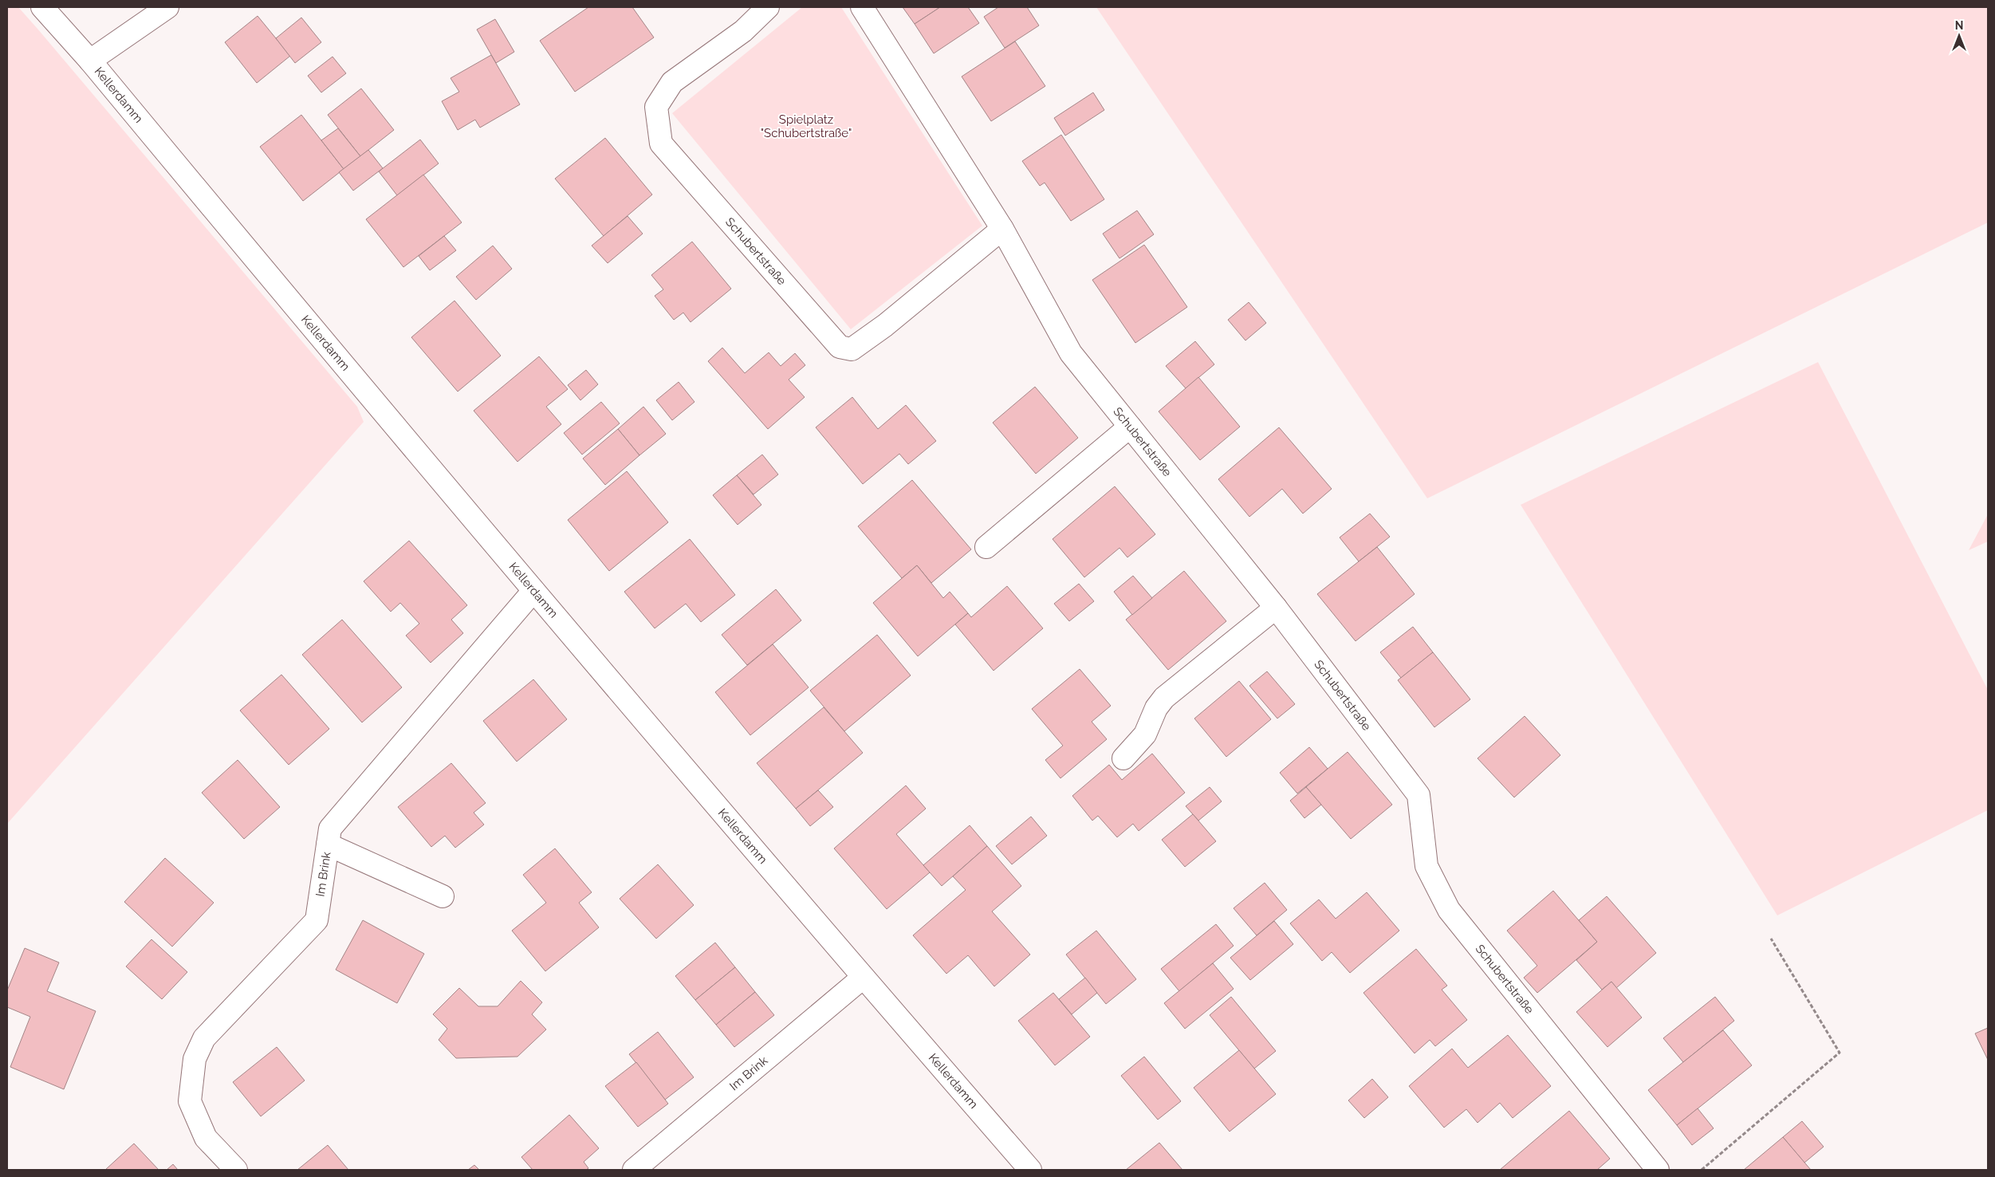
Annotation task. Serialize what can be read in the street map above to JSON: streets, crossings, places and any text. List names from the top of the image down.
{
  "streets": {
    "street": ["Kellerdamm", "Schubertstraße", "Im Brink"]
  },
  "crossings": [
    ["Kellerdamm", "Im Brink"]
  ],
  "parks": ["Spielplatz \"Schubertstraße\""],
  "north": "top"
}
